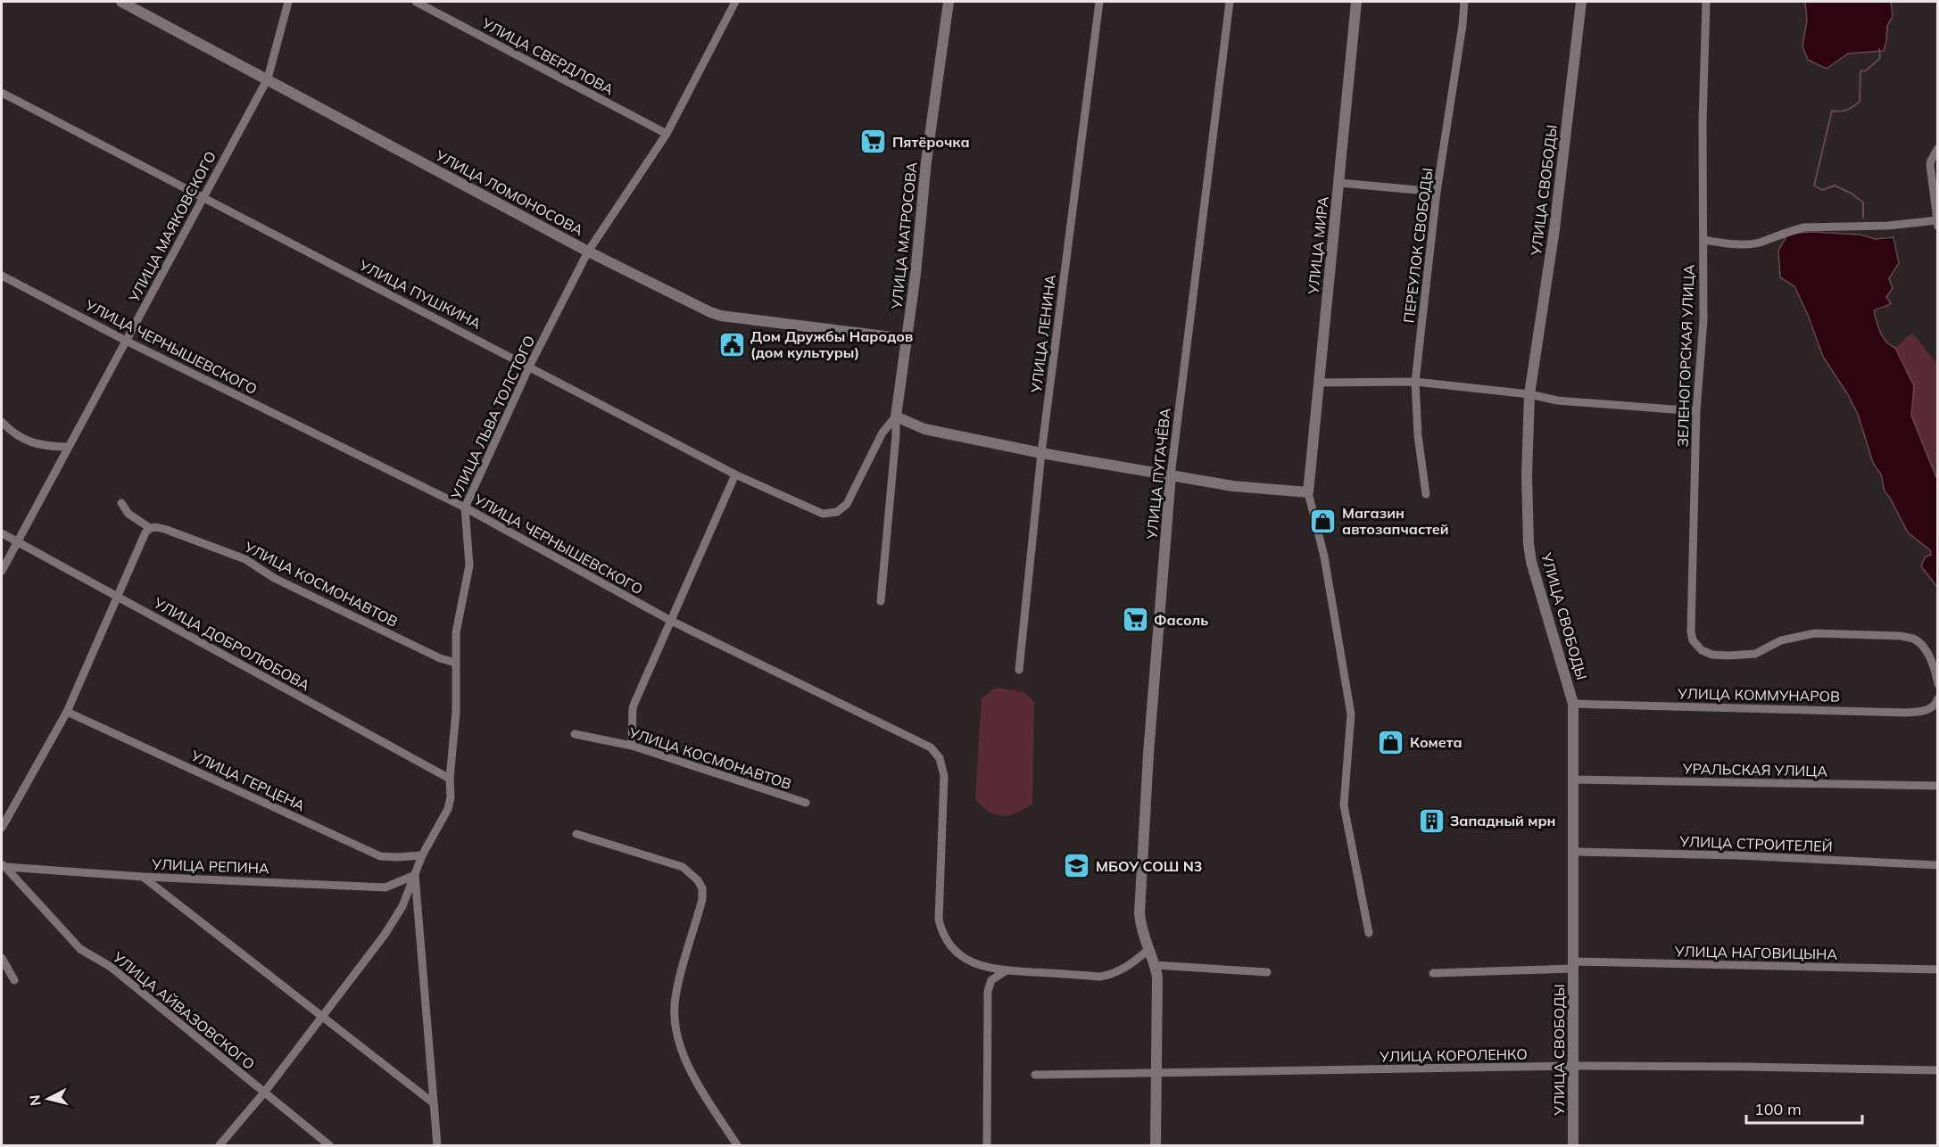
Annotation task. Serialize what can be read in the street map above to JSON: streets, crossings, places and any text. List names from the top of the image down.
{
  "streets": {
    "street": [
      "УЛИЦА СВЕРДЛОВА",
      "УЛИЦА СВОБОДЫ",
      "УЛИЦА ЛОМОНОСОВА",
      "УЛИЦА МАЯКОВСКОГО",
      "УЛИЦА МАТРОСОВА",
      "УЛИЦА МИРА",
      "ПЕРЕУЛОК СВОБОДЫ",
      "УЛИЦА ПУШКИНА",
      "УЛИЦА ЛЕНИНА",
      "УЛИЦА ЧЕРНЫШЕВСКОГО",
      "ЗЕЛЕНОГОРСКАЯ УЛИЦА",
      "УЛИЦА ЛЬВА ТОЛСТОГО",
      "УЛИЦА ПУГАЧЁВА",
      "УЛИЦА КОСМОНАВТОВ",
      "УЛИЦА ДОБРОЛЮБОВА",
      "УЛИЦА КОММУНАРОВ",
      "УРАЛЬСКАЯ УЛИЦА",
      "УЛИЦА ГЕРЦЕНА",
      "УЛИЦА СТРОИТЕЛЕЙ",
      "УЛИЦА РЕПИНА",
      "УЛИЦА НАГОВИЦЫНА",
      "УЛИЦА АЙВАЗОВСКОГО",
      "УЛИЦА КОРОЛЕНКО"
    ]
  },
  "crossings": [
    ["УЛИЦА СВЕРДЛОВА", "УЛИЦА ЛЬВА ТОЛСТОГО"],
    ["УЛИЦА СВОБОДЫ", "УЛИЦА КОММУНАРОВ"],
    ["УЛИЦА СВОБОДЫ", "УРАЛЬСКАЯ УЛИЦА"],
    ["УЛИЦА СВОБОДЫ", "УЛИЦА СТРОИТЕЛЕЙ"],
    ["УЛИЦА СВОБОДЫ", "УЛИЦА НАГОВИЦЫНА"],
    ["УЛИЦА СВОБОДЫ", "УЛИЦА КОРОЛЕНКО"],
    ["УЛИЦА ЛОМОНОСОВА", "УЛИЦА МАЯКОВСКОГО"],
    ["УЛИЦА ЛОМОНОСОВА", "УЛИЦА МАТРОСОВА"],
    ["УЛИЦА ЛОМОНОСОВА", "УЛИЦА ЛЬВА ТОЛСТОГО"],
    ["УЛИЦА МАЯКОВСКОГО", "УЛИЦА ПУШКИНА"],
    ["УЛИЦА МАЯКОВСКОГО", "УЛИЦА ЧЕРНЫШЕВСКОГО"],
    ["УЛИЦА МАЯКОВСКОГО", "УЛИЦА ДОБРОЛЮБОВА"],
    ["УЛИЦА МАТРОСОВА", "УЛИЦА ПУШКИНА"],
    ["УЛИЦА ПУШКИНА", "УЛИЦА ЛЬВА ТОЛСТОГО"],
    ["УЛИЦА ЧЕРНЫШЕВСКОГО", "УЛИЦА ЛЬВА ТОЛСТОГО"],
    ["УЛИЦА ЛЬВА ТОЛСТОГО", "УЛИЦА КОСМОНАВТОВ"],
    ["УЛИЦА ЛЬВА ТОЛСТОГО", "УЛИЦА ДОБРОЛЮБОВА"],
    ["УЛИЦА ЛЬВА ТОЛСТОГО", "УЛИЦА ГЕРЦЕНА"],
    ["УЛИЦА ЛЬВА ТОЛСТОГО", "УЛИЦА РЕПИНА"],
    ["УЛИЦА ЛЬВА ТОЛСТОГО", "УЛИЦА АЙВАЗОВСКОГО"],
    ["УЛИЦА ПУГАЧЁВА", "УЛИЦА КОРОЛЕНКО"],
    ["УЛИЦА РЕПИНА", "УЛИЦА АЙВАЗОВСКОГО"]
  ],
  "places": {
    "supermarket": ["Пятёрочка", "Фасоль"],
    "public building": ["Дом Дружбы Народов (дом культуры)"],
    "shop": ["Магазин автозапчастей", "Комета"],
    "building": ["Западный мрн"],
    "school or university": ["МБОУ СОШ N3"]
  },
  "scale_bar": "100 m",
  "north": "left"
}
